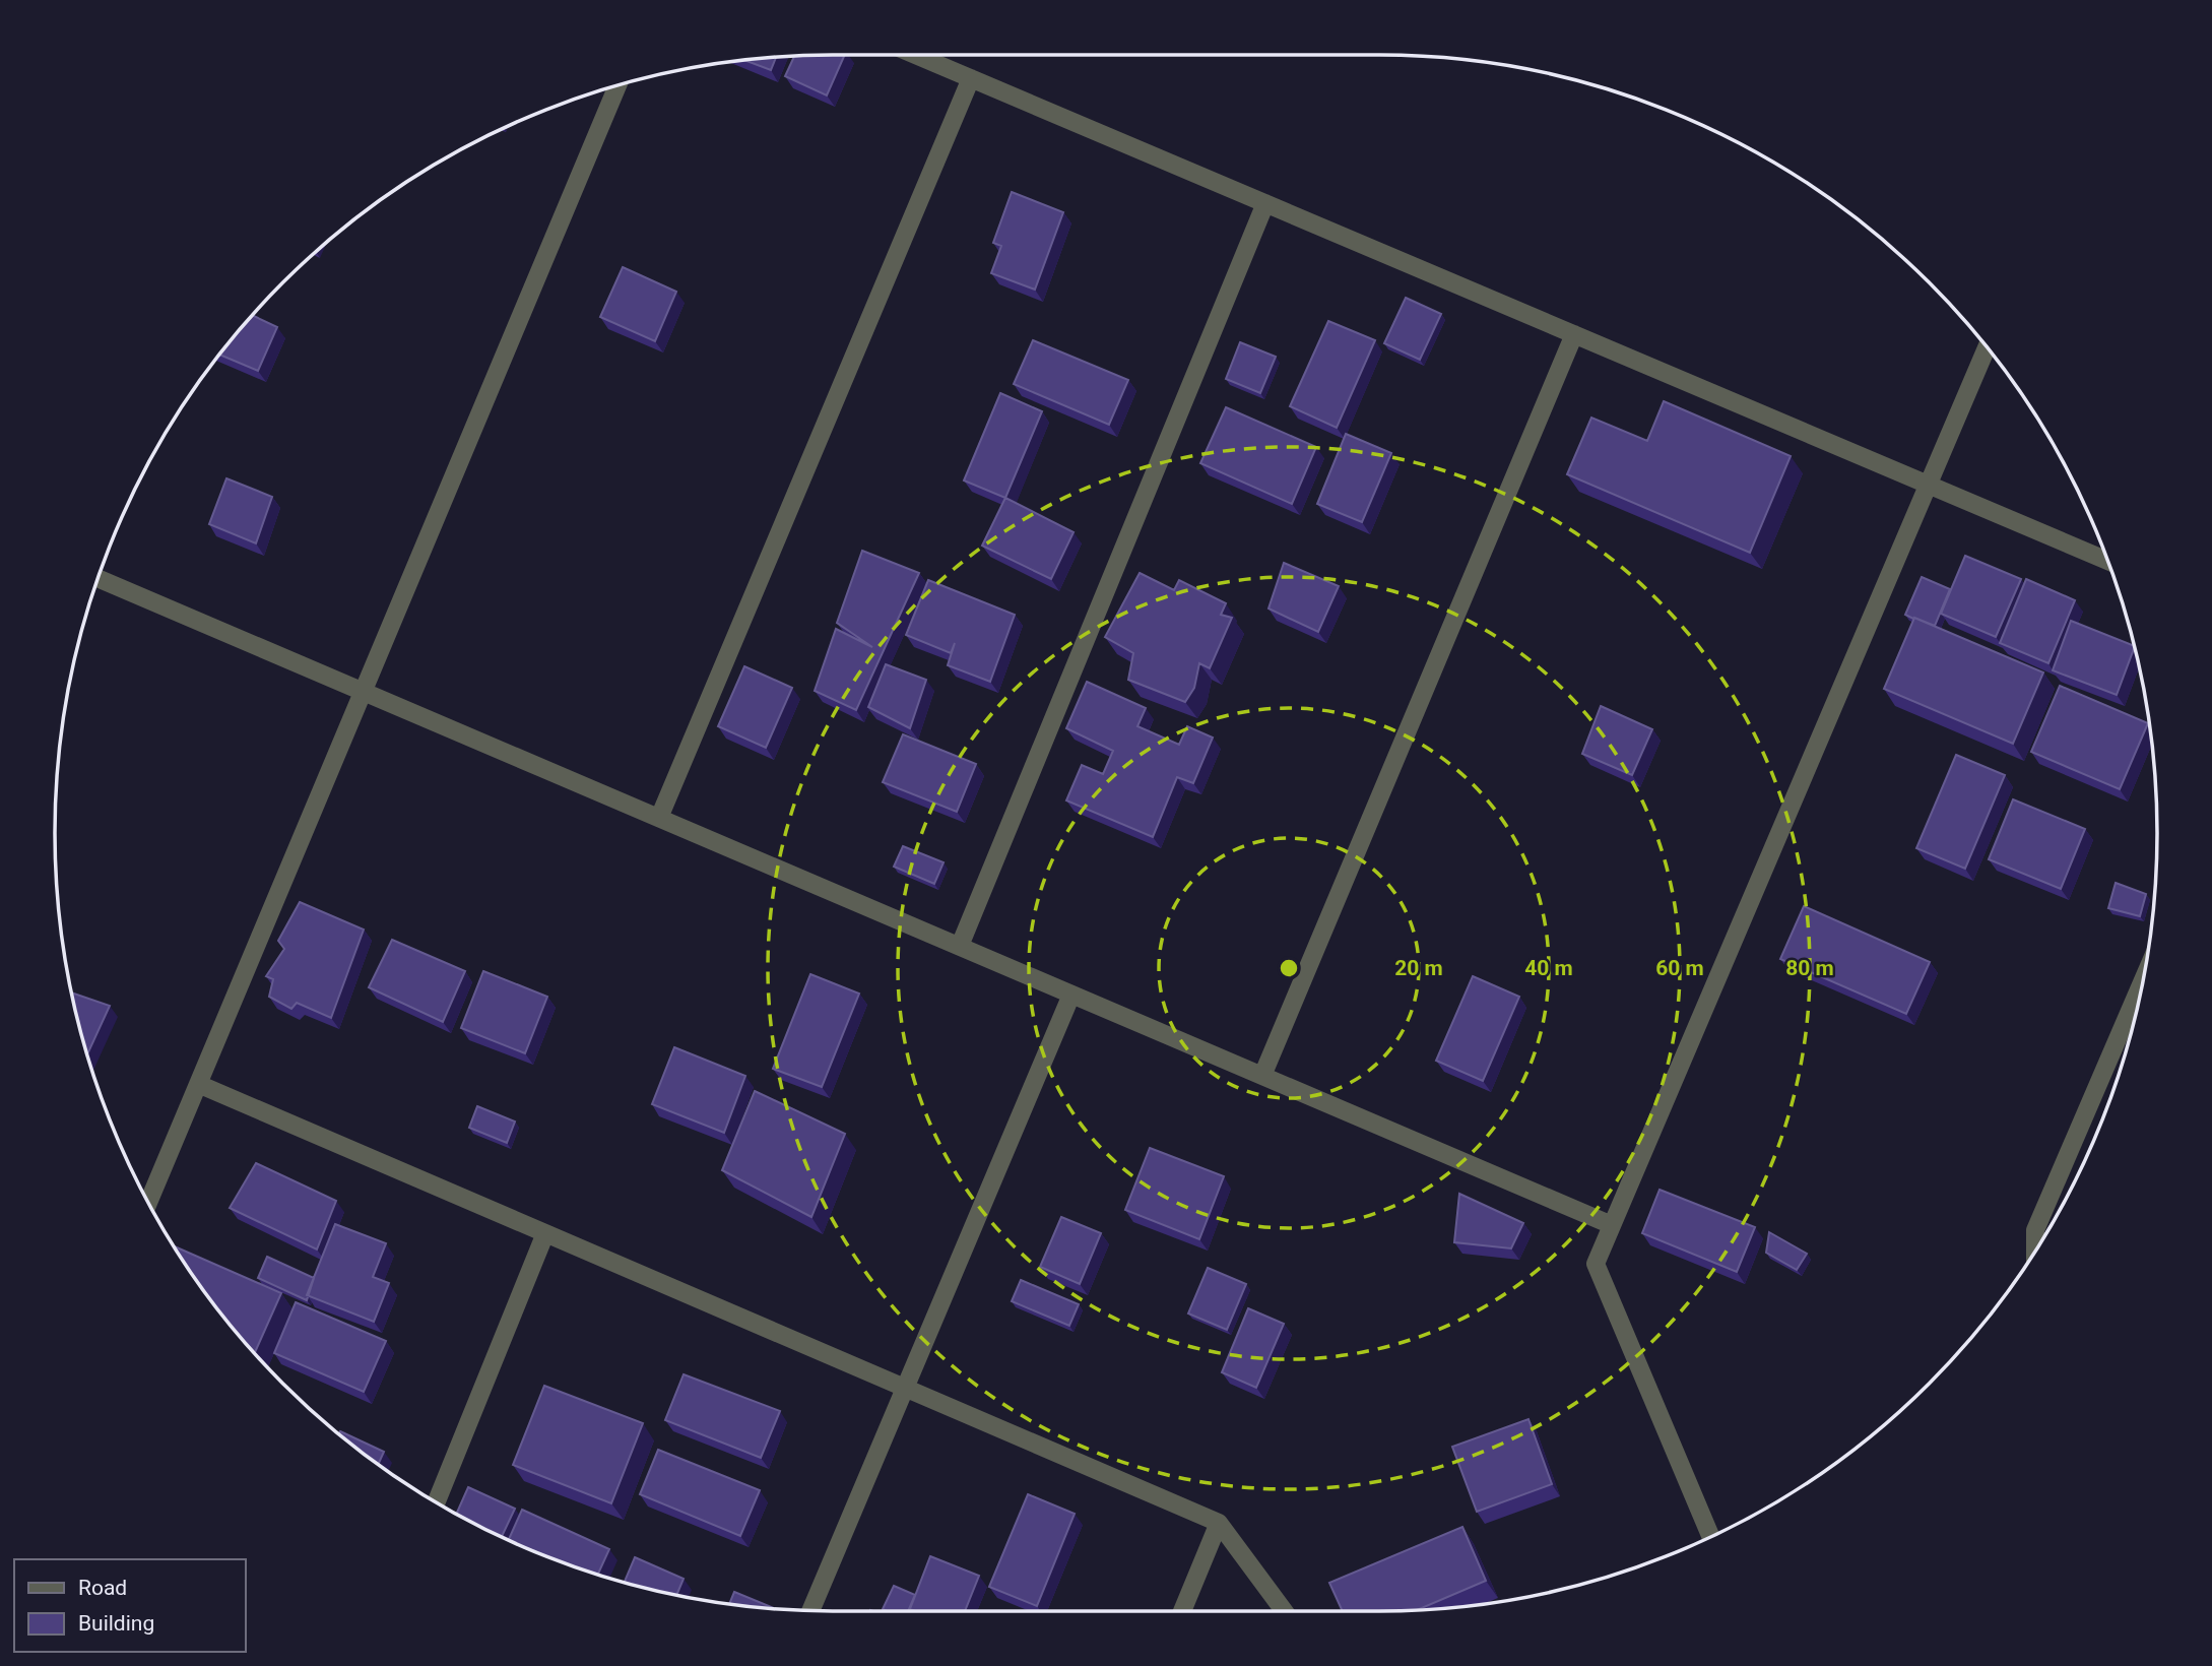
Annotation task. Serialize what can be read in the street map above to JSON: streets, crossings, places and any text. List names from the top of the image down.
{
  "legend": ["Road", "Building"],
  "rings": [
    "20 m",
    "40 m",
    "60 m",
    "80 m"
  ]
}
